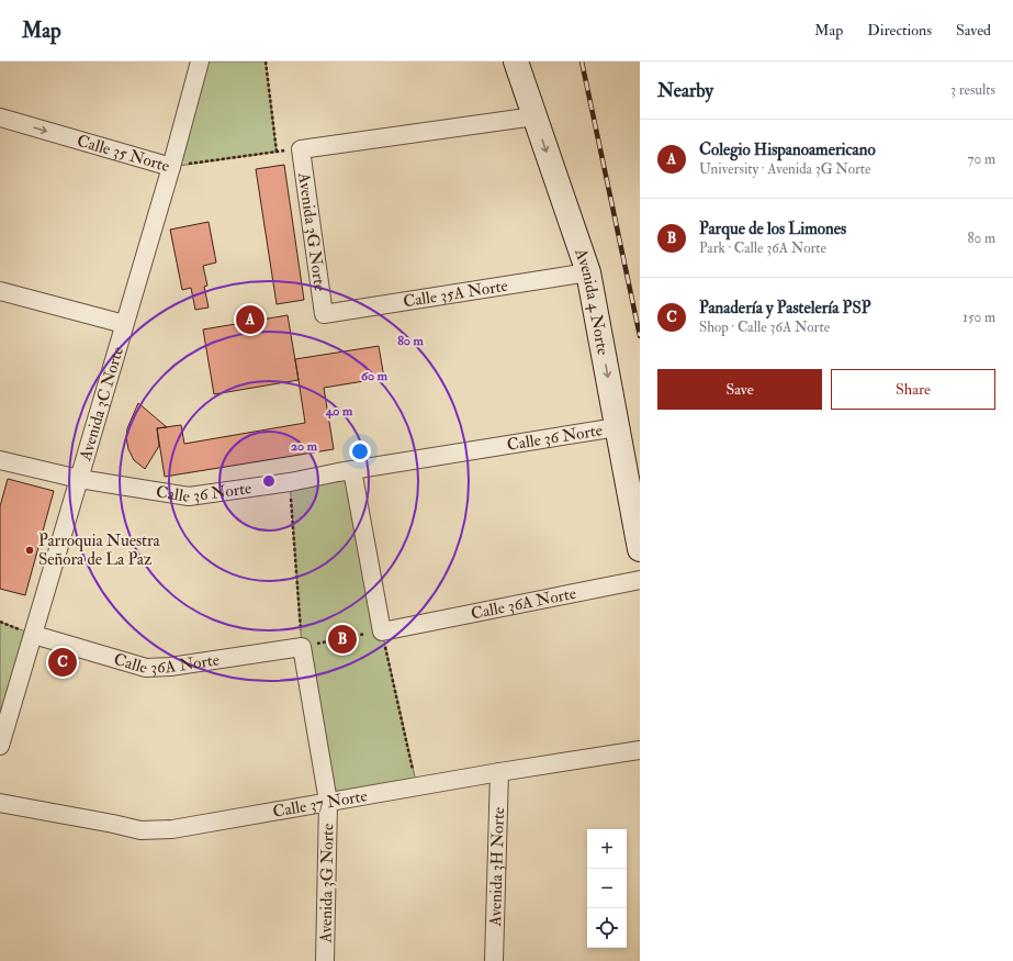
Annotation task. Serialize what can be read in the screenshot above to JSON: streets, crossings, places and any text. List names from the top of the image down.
{
  "streets": {
    "main road": ["Avenida 4 Norte"],
    "street": [
      "Calle 35 Norte",
      "Avenida 3G Norte",
      "Calle 35A Norte",
      "Avenida 3C Norte",
      "Calle 36 Norte",
      "Calle 36A Norte",
      "Calle 37 Norte",
      "Avenida 3H Norte"
    ]
  },
  "crossings": [
    ["Calle 35 Norte", "Avenida 3C Norte"],
    ["Avenida 3G Norte", "Calle 35A Norte"],
    ["Avenida 3G Norte", "Avenida 4 Norte"],
    ["Avenida 3G Norte", "Calle 36A Norte"],
    ["Avenida 3G Norte", "Calle 37 Norte"],
    ["Calle 35A Norte", "Avenida 4 Norte"],
    ["Avenida 4 Norte", "Calle 36 Norte"],
    ["Avenida 3C Norte", "Calle 36 Norte"],
    ["Avenida 3C Norte", "Calle 36A Norte"],
    ["Calle 37 Norte", "Avenida 3H Norte"]
  ],
  "one_way": ["Calle 35 Norte", "Avenida 4 Norte"],
  "places": ["Parroquia Nuestra Señora de La Paz"],
  "page": {
    "header": "Map",
    "nav": ["Map", "Directions", "Saved"],
    "heading": ["Nearby", "3 results"],
    "list": [
      {
        "mark": "A",
        "name": "Colegio Hispanoamericano",
        "note": "University · Avenida 3G Norte",
        "value": "70 m"
      },
      {
        "mark": "B",
        "name": "Parque de los Limones",
        "note": "Park · Calle 36A Norte",
        "value": "80 m"
      },
      {
        "mark": "C",
        "name": "Panadería y Pastelería PSP",
        "note": "Shop · Calle 36A Norte",
        "value": "150 m"
      }
    ],
    "pins": ["A", "B", "C"],
    "buttons": ["Save", "Share"],
    "map_buttons": ["+", "−"]
  },
  "rings": [
    "80 m",
    "60 m",
    "40 m",
    "20 m"
  ]
}
